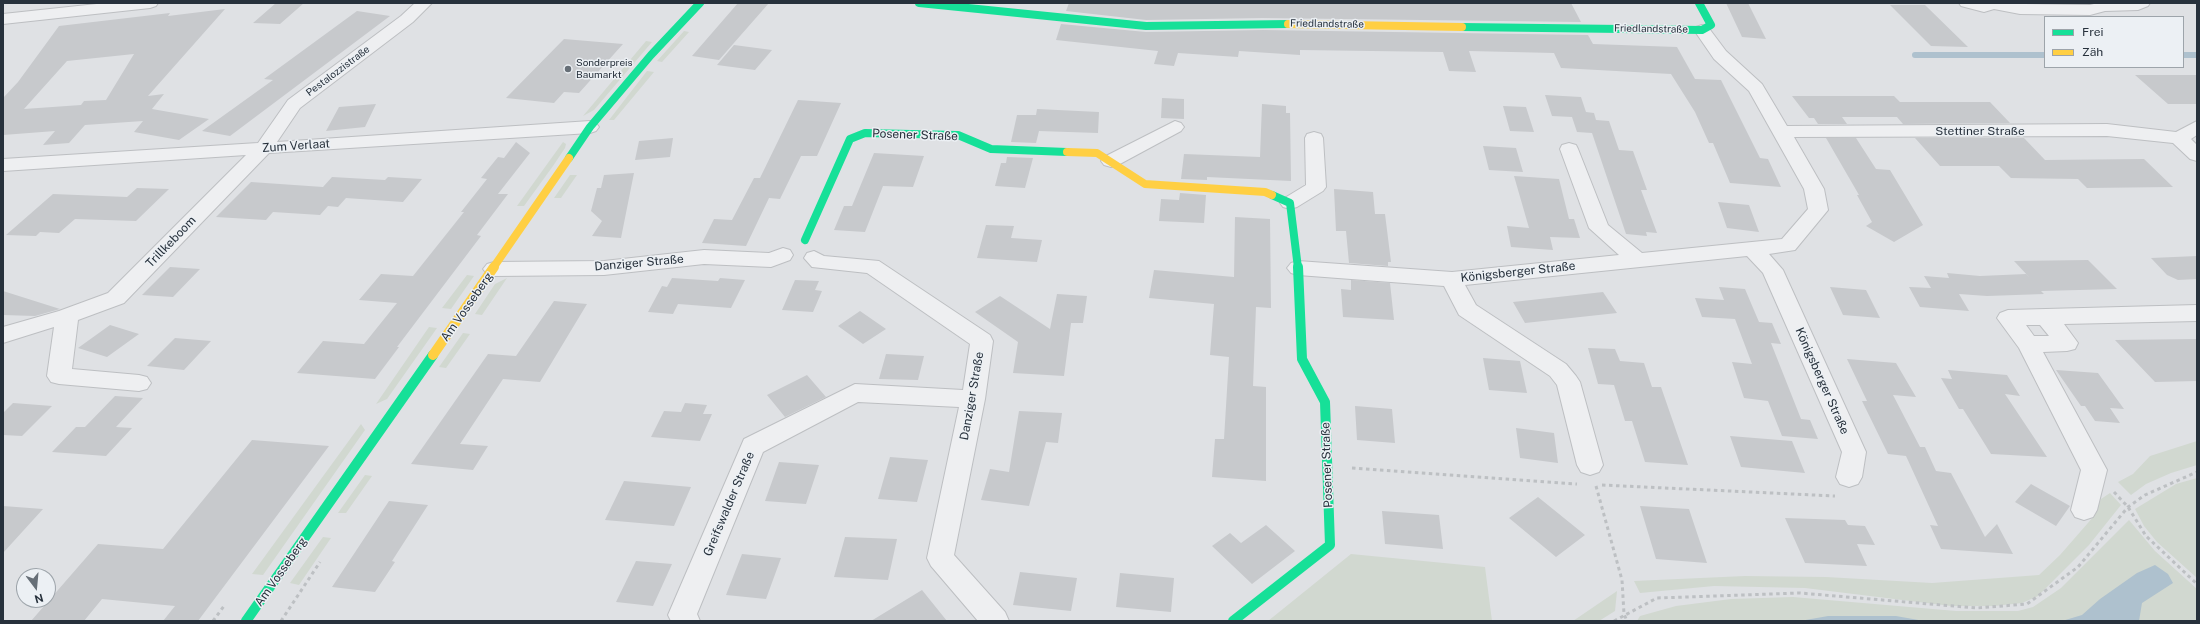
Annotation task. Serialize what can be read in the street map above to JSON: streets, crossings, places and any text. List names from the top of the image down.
{
  "streets": {
    "street": [
      "Friedlandstraße",
      "Pestalozzistraße",
      "Stettiner Straße",
      "Posener Straße",
      "Zum Verlaat",
      "Trillkeboom",
      "Danziger Straße",
      "Königsberger Straße",
      "Am Vosseberg",
      "Greifswalder Straße"
    ]
  },
  "crossings": [
    ["Friedlandstraße", "Königsberger Straße"],
    ["Pestalozzistraße", "Zum Verlaat"],
    ["Pestalozzistraße", "Trillkeboom"],
    ["Stettiner Straße", "Königsberger Straße"],
    ["Posener Straße", "Danziger Straße"],
    ["Zum Verlaat", "Trillkeboom"],
    ["Zum Verlaat", "Am Vosseberg"],
    ["Danziger Straße", "Am Vosseberg"],
    ["Danziger Straße", "Greifswalder Straße"]
  ],
  "places": ["Sonderpreis Baumarkt"],
  "legend": ["Frei", "Zäh"],
  "north": "bottom"
}
